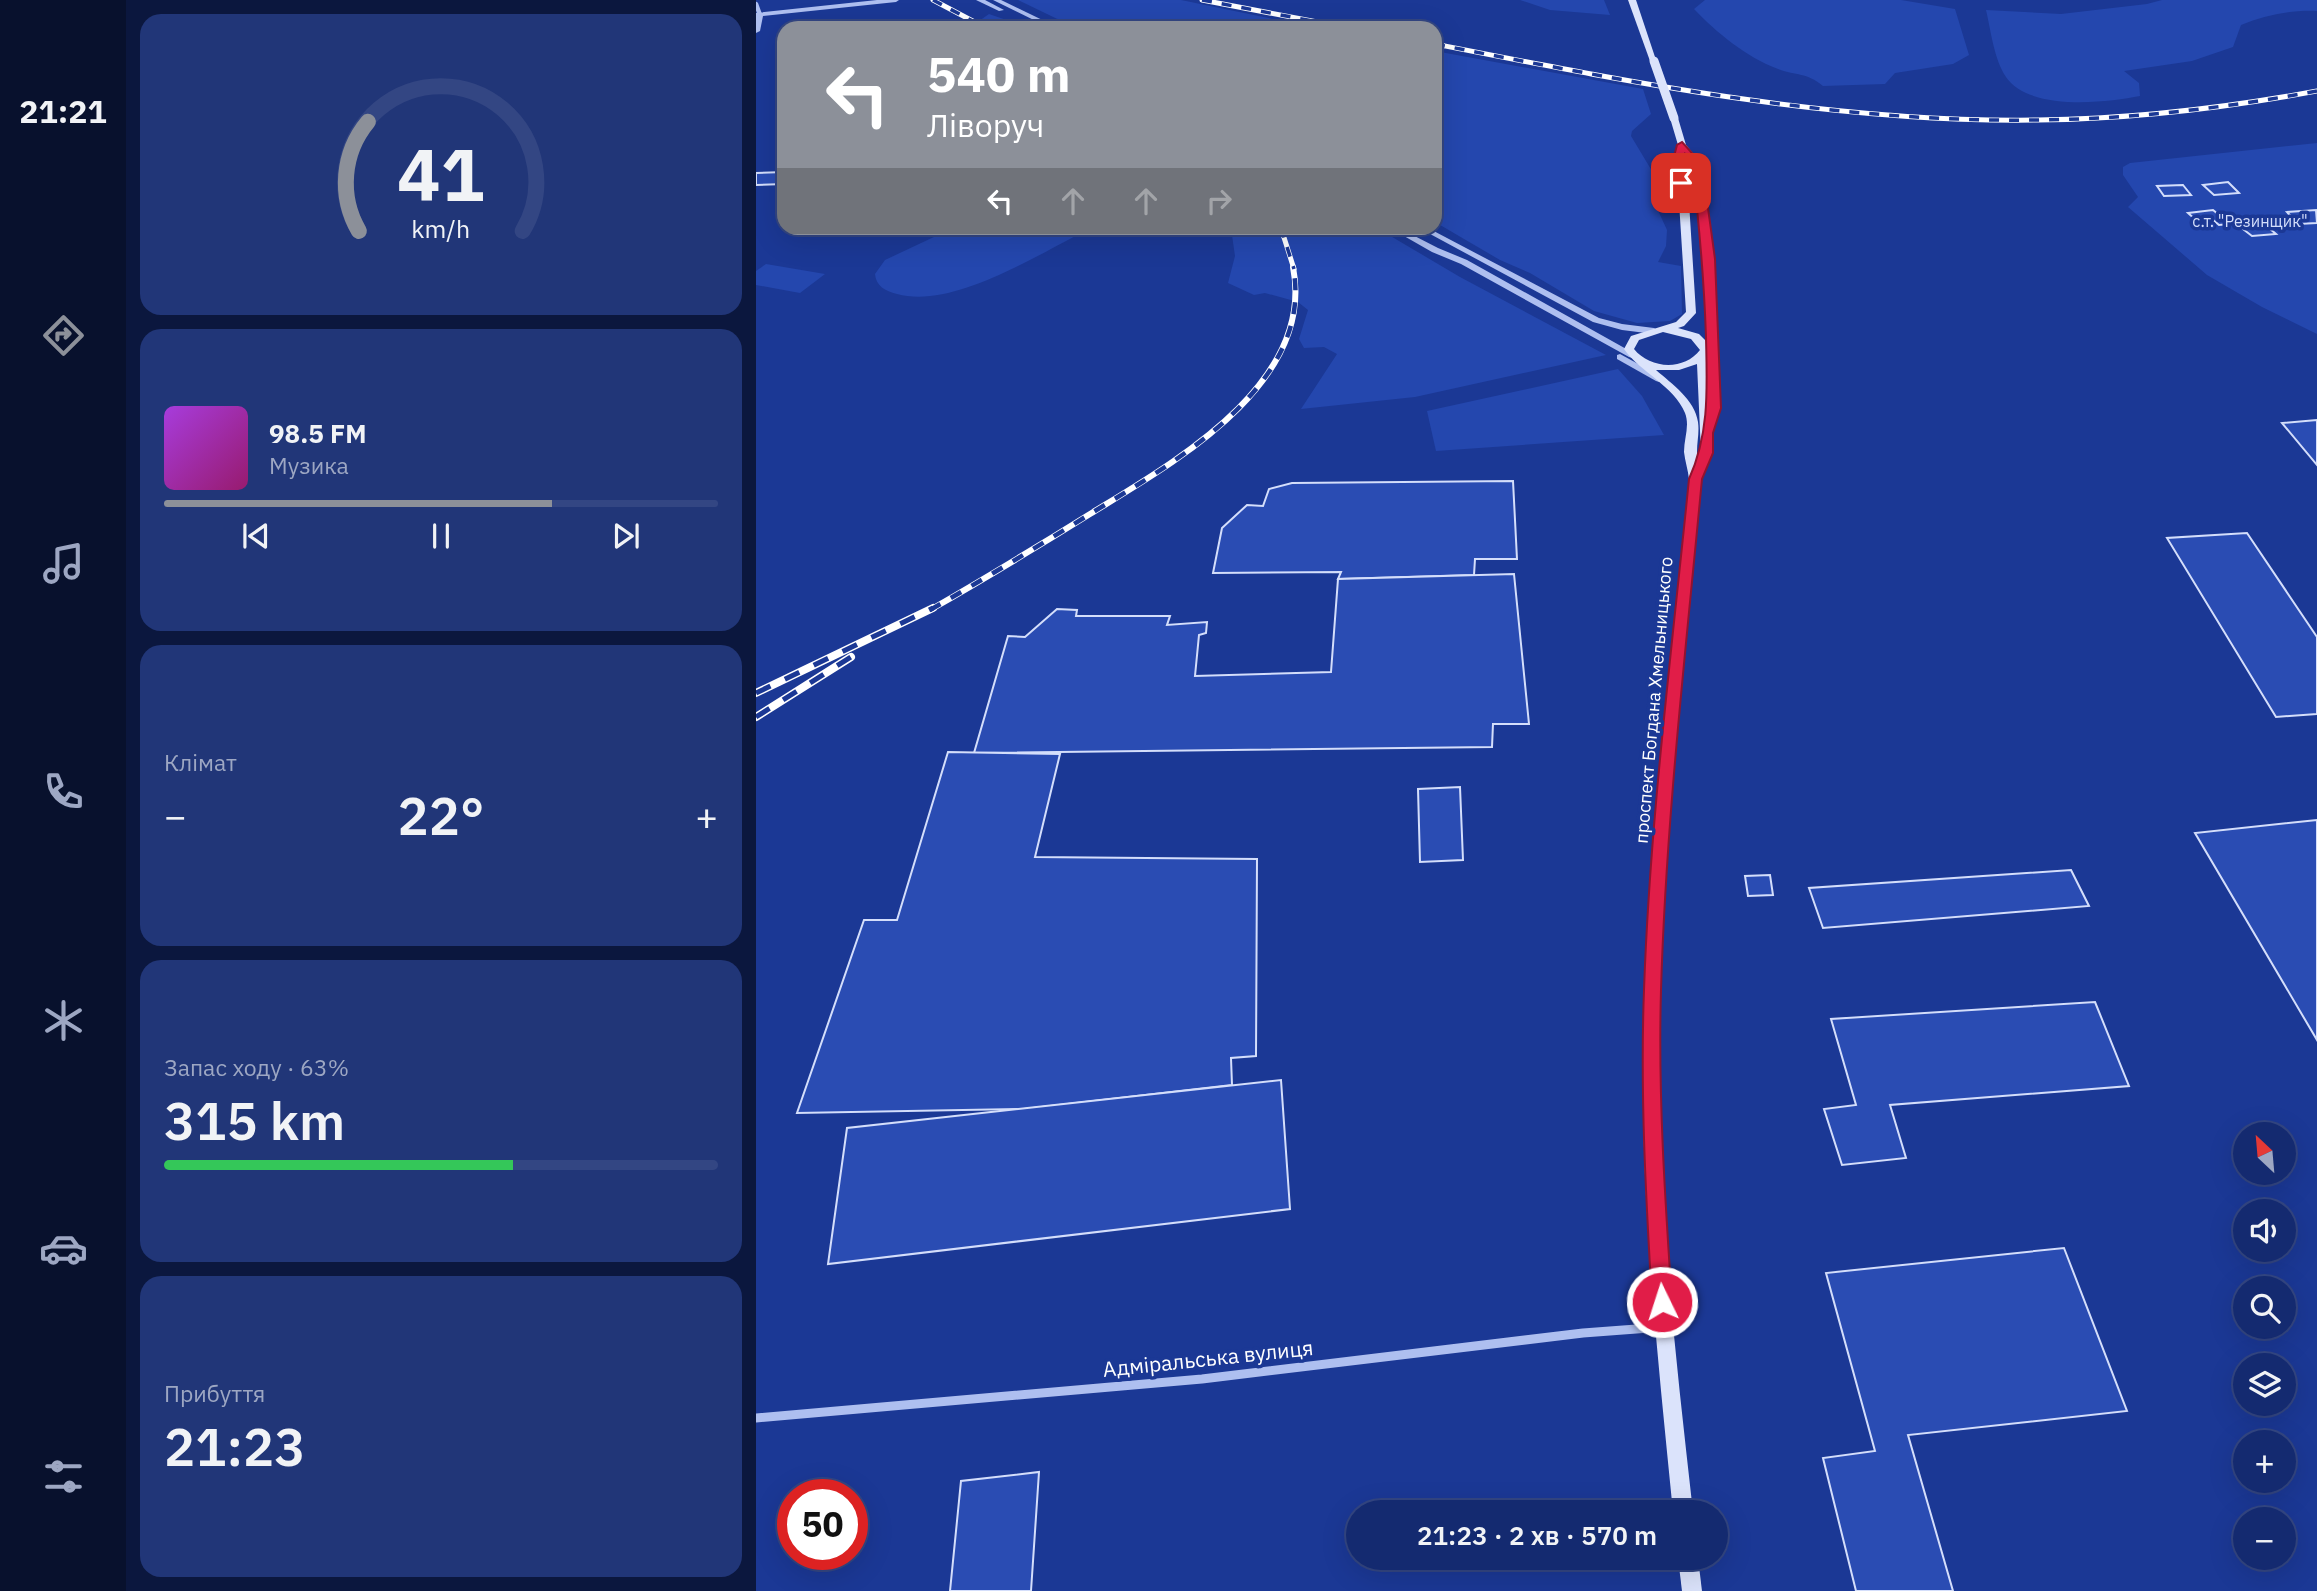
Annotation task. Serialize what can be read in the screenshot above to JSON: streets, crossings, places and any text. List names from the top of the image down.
{
  "streets": {
    "main road": ["проспект Богдана Хмельницького"],
    "street": ["Адміральська вулиця"]
  },
  "crossings": [
    ["проспект Богдана Хмельницького", "Адміральська вулиця"]
  ],
  "parks": ["с.т. \"Резинщик\""],
  "north": "top left",
  "page": {
    "tabs": "21:21",
    "turn": ["540 m", "Ліворуч"],
    "song": ["98.5 FM", "Музика"],
    "tile": [
      "Клімат",
      ["Запас ходу · 63%", "315 km"],
      ["Прибуття", "21:23"]
    ],
    "heat": ["−", "22°", "+"],
    "map_buttons": ["+", "−"],
    "limit": "50",
    "trip": "21:23 · 2 хв · 570 m",
    "gauge": ["41", "km/h"]
  }
}
